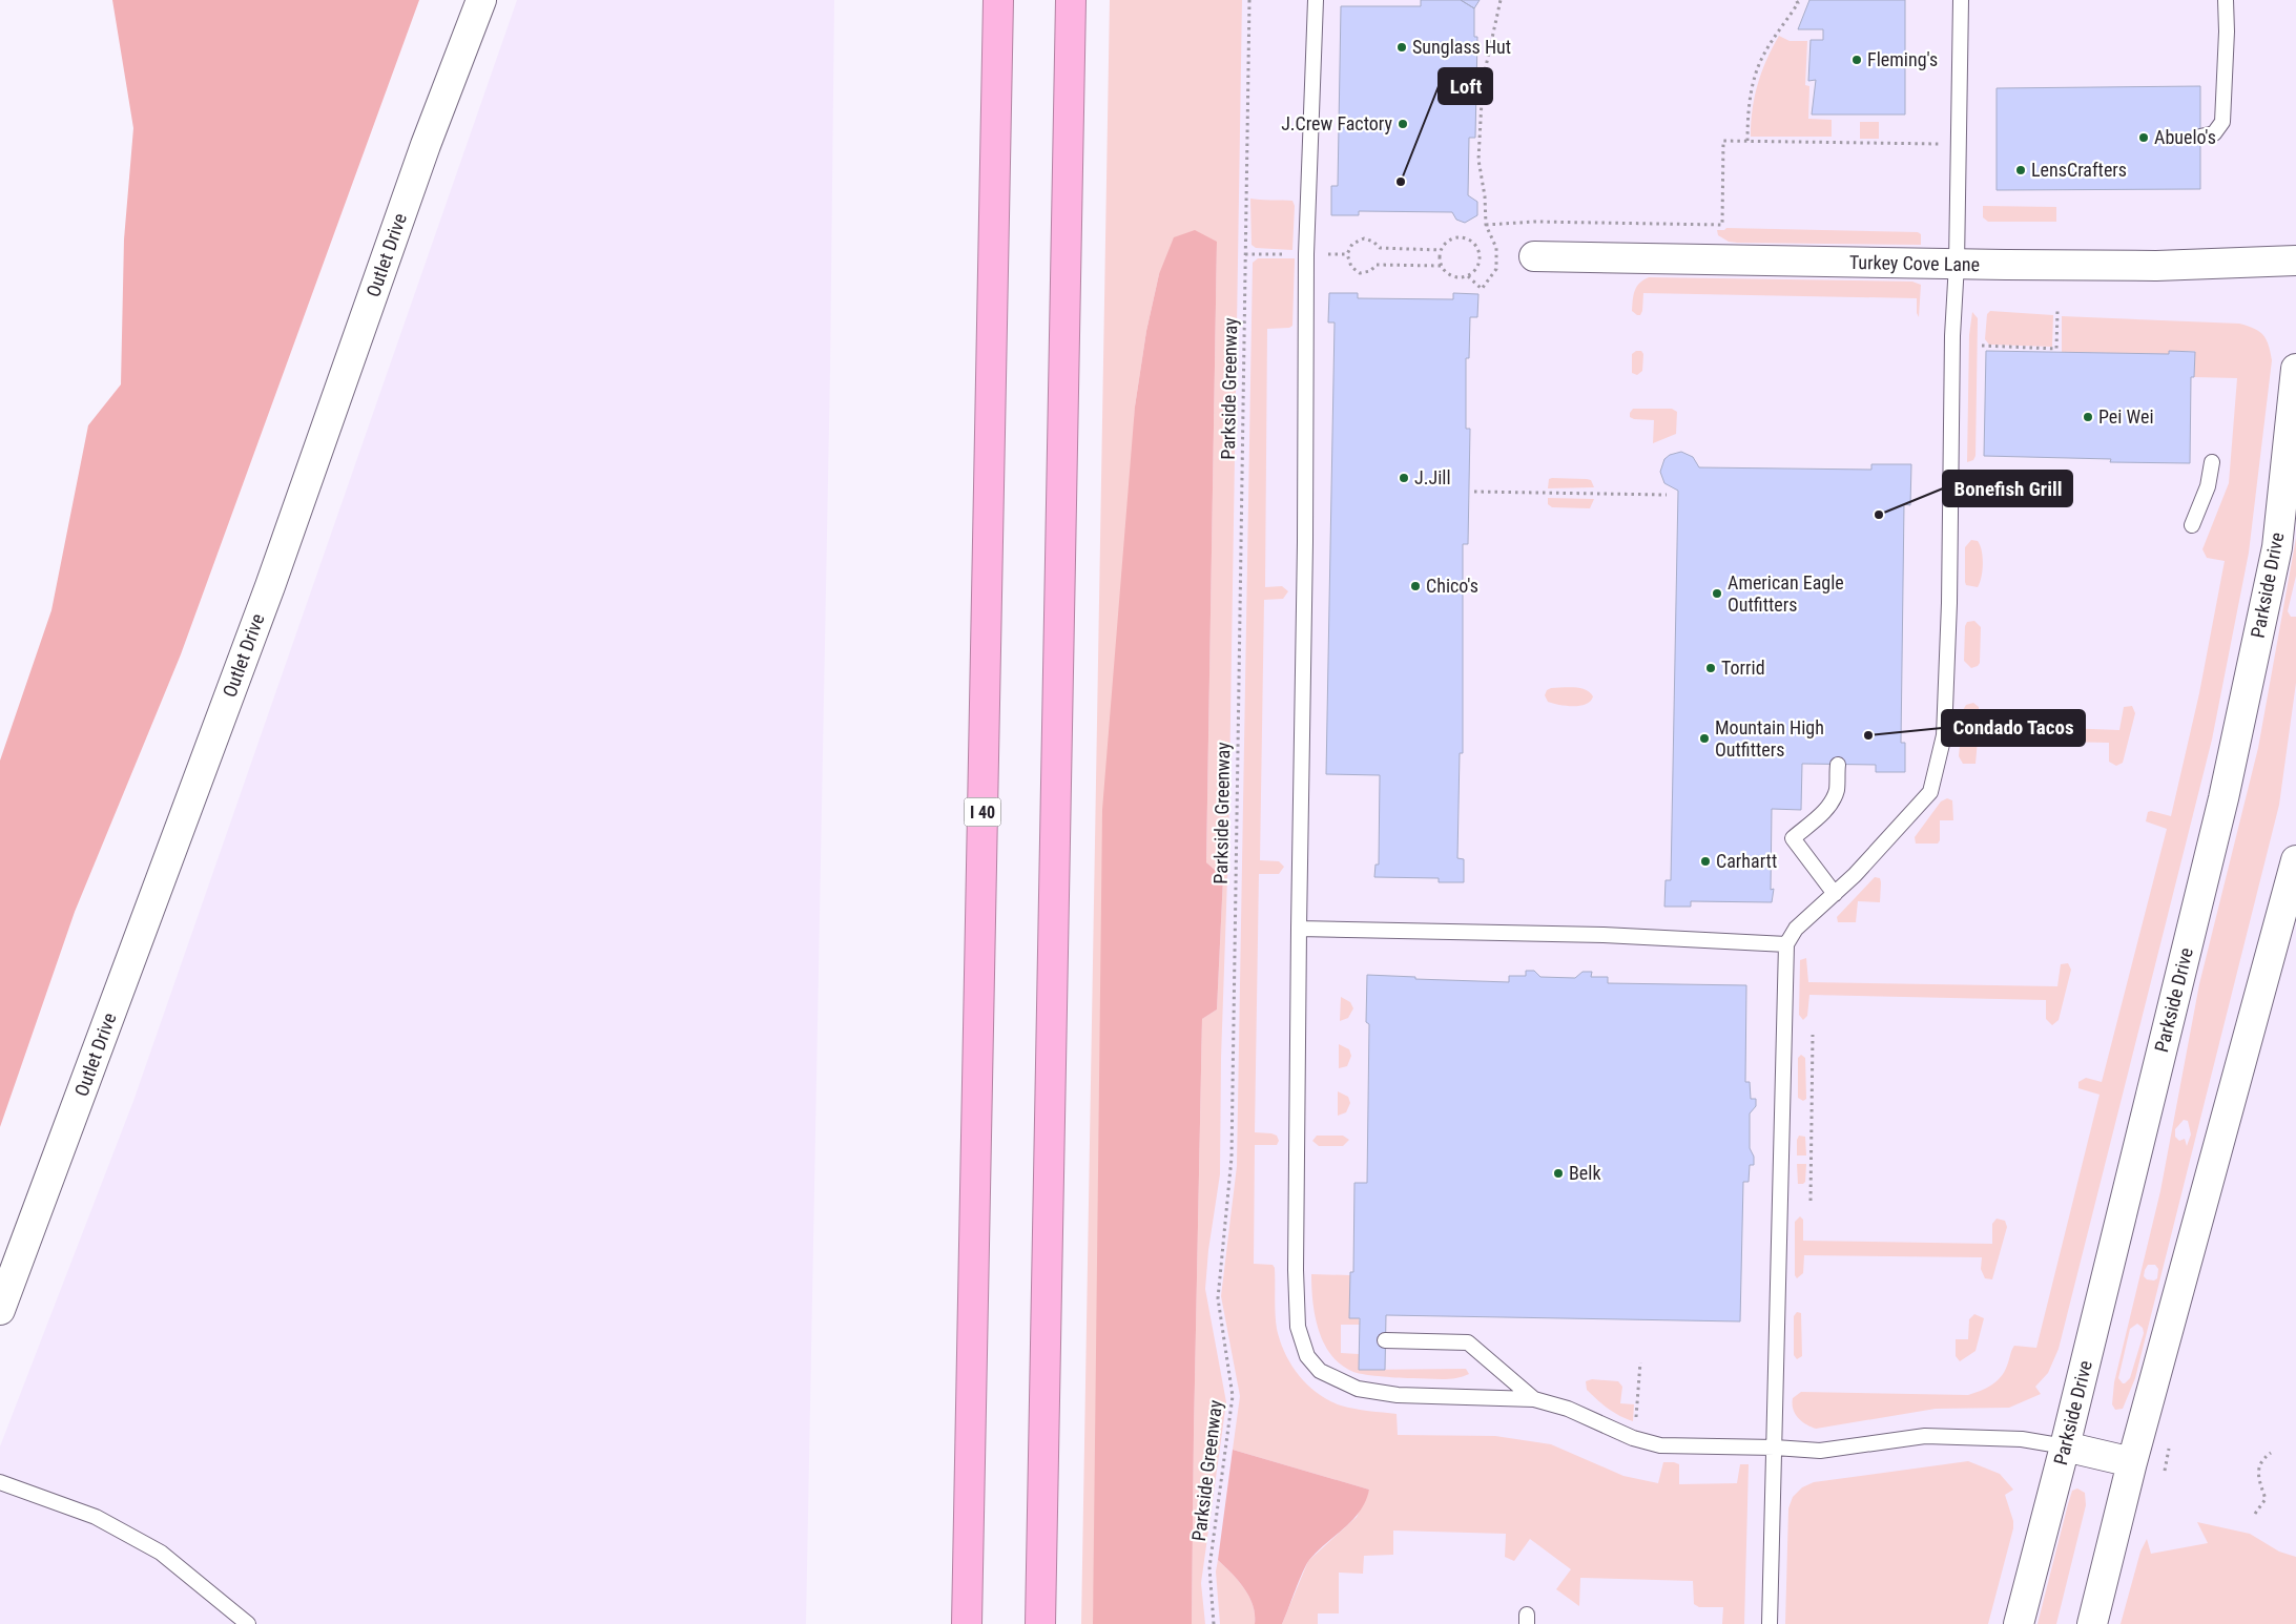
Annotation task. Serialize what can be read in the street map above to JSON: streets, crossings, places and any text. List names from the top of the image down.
{
  "streets": {
    "highway": ["I 40"],
    "street": ["Outlet Drive", "Turkey Cove Lane", "Parkside Drive"],
    "path": ["Parkside Greenway"]
  },
  "places": [
    "Sunglass Hut",
    "Fleming's",
    "J.Crew Factory",
    "Abuelo's",
    "LensCrafters",
    "Loft",
    "Pei Wei",
    "J.Jill",
    "Bonefish Grill",
    "Chico's",
    "American Eagle Outfitters",
    "Torrid",
    "Condado Tacos",
    "Mountain High Outfitters",
    "Carhartt",
    "Belk"
  ]
}
